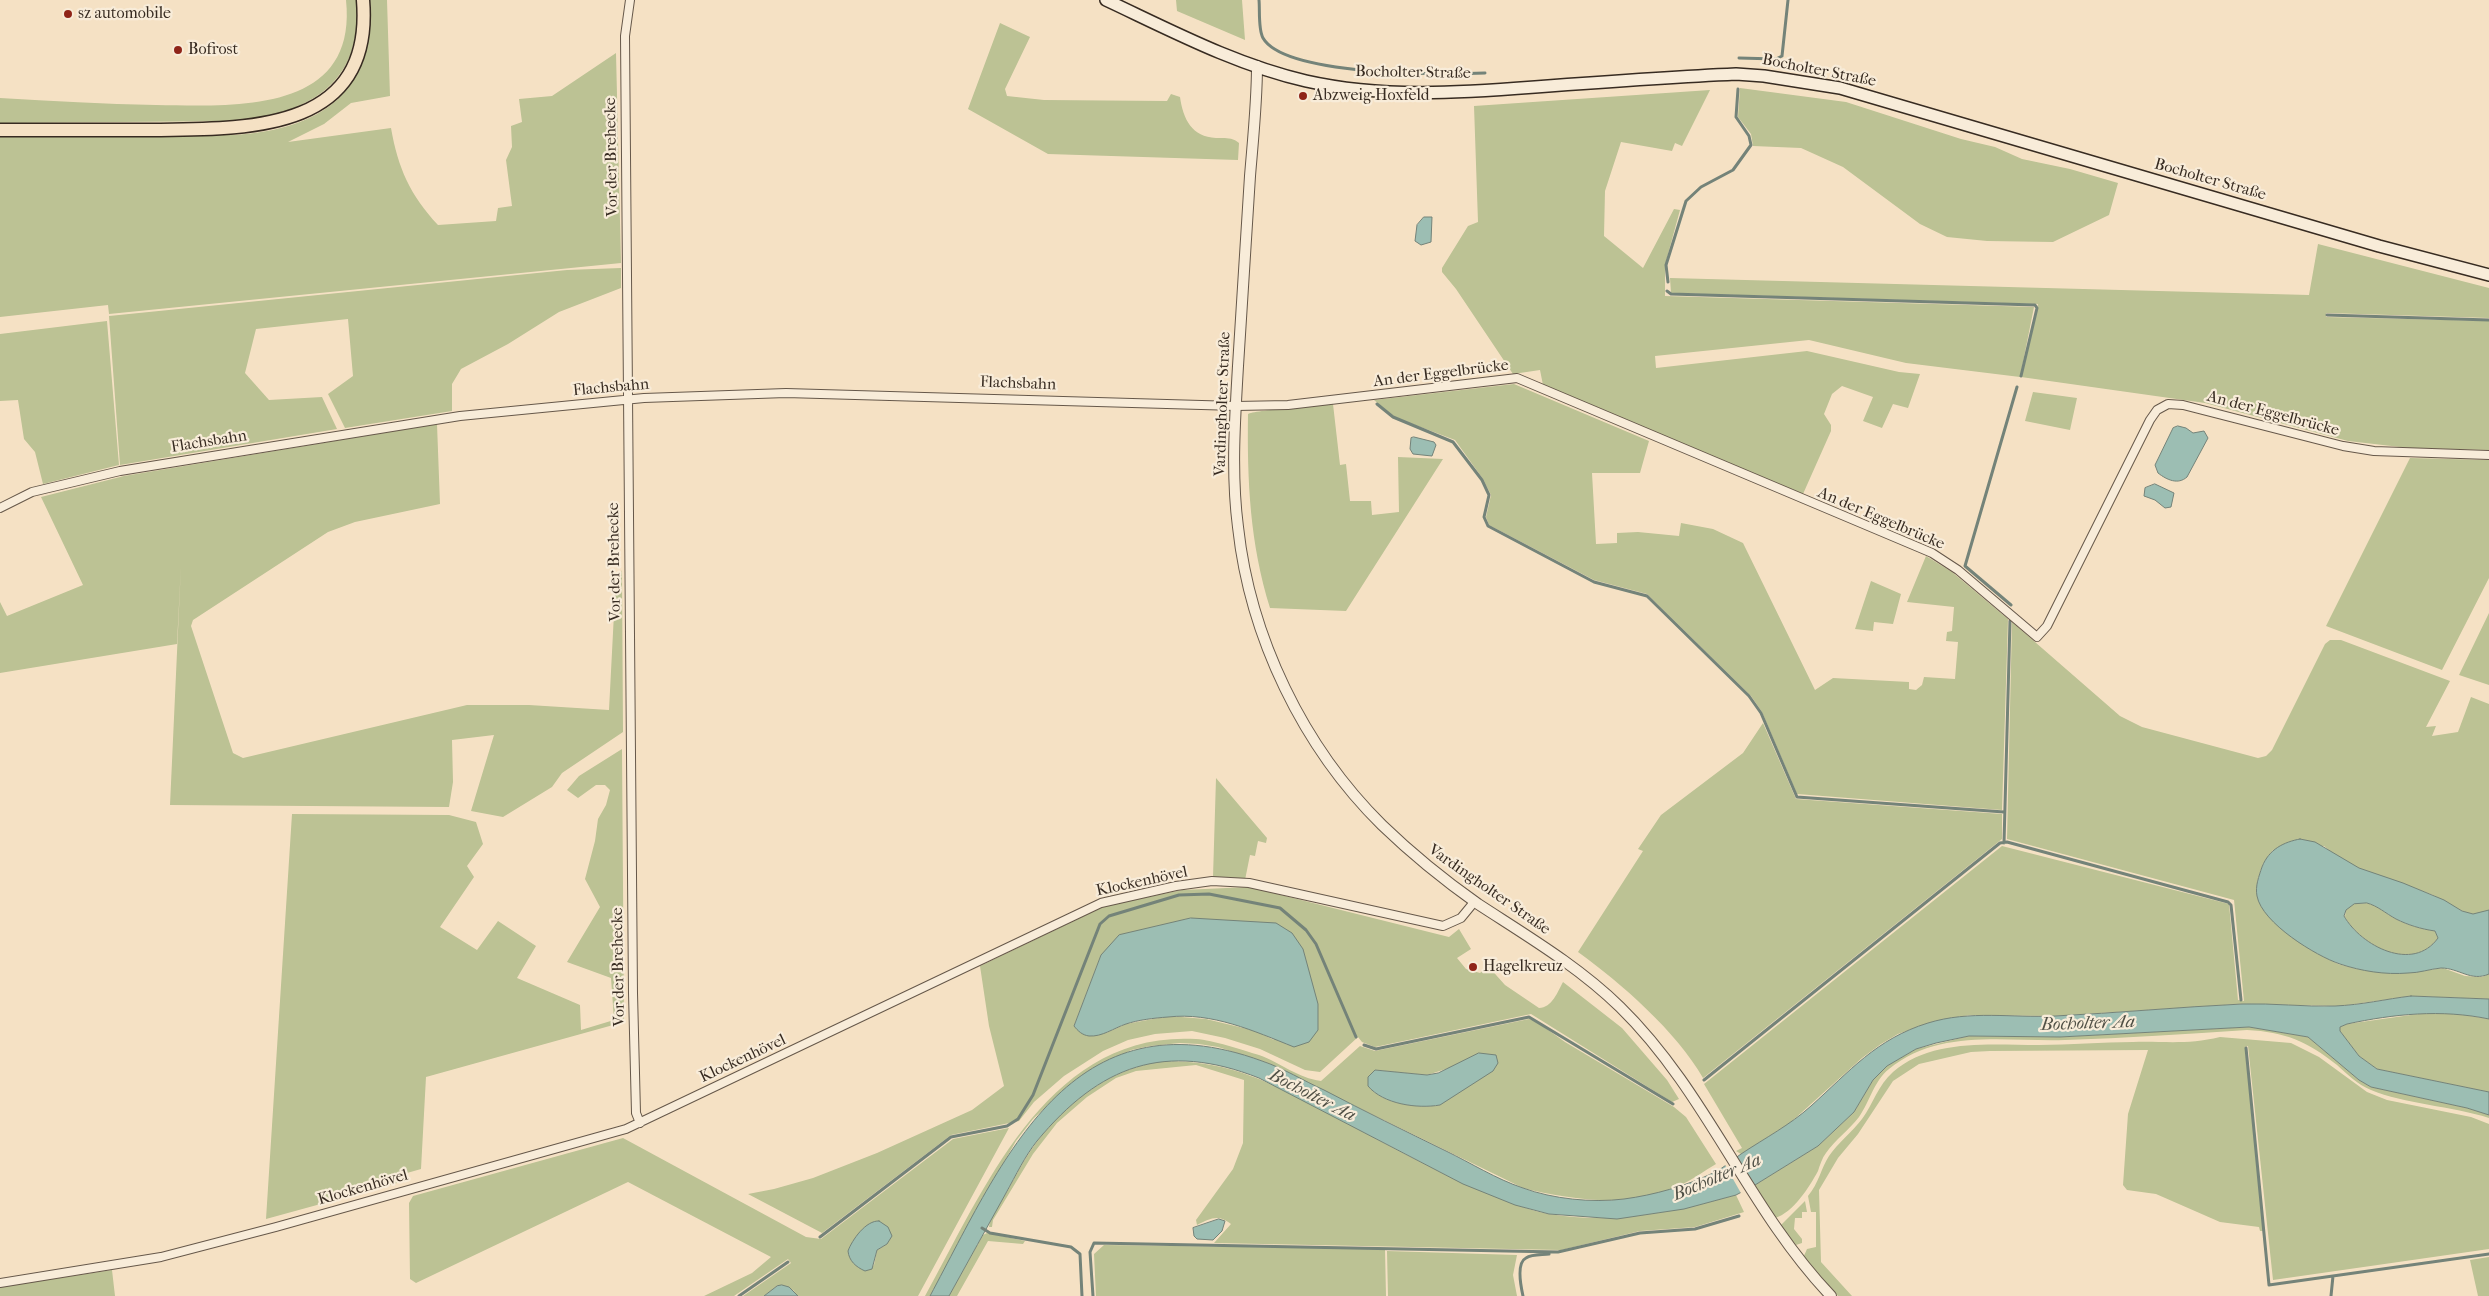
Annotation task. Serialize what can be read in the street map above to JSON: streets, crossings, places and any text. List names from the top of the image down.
{
  "streets": {
    "main road": ["Bocholter Straße"],
    "street": [
      "Vor der Brehecke",
      "An der Eggelbrücke",
      "Flachsbahn",
      "Vardingholter Straße",
      "Klockenhövel"
    ]
  },
  "crossings": [
    ["Bocholter Straße", "Vardingholter Straße"],
    ["Vor der Brehecke", "Flachsbahn"],
    ["Vor der Brehecke", "Klockenhövel"],
    ["An der Eggelbrücke", "Flachsbahn"],
    ["An der Eggelbrücke", "Vardingholter Straße"],
    ["Flachsbahn", "Vardingholter Straße"],
    ["Vardingholter Straße", "Klockenhövel"]
  ],
  "water": ["Bocholter Aa"],
  "places": [
    "sz automobile",
    "Bofrost",
    "Abzweig Hoxfeld",
    "Hagelkreuz"
  ]
}
